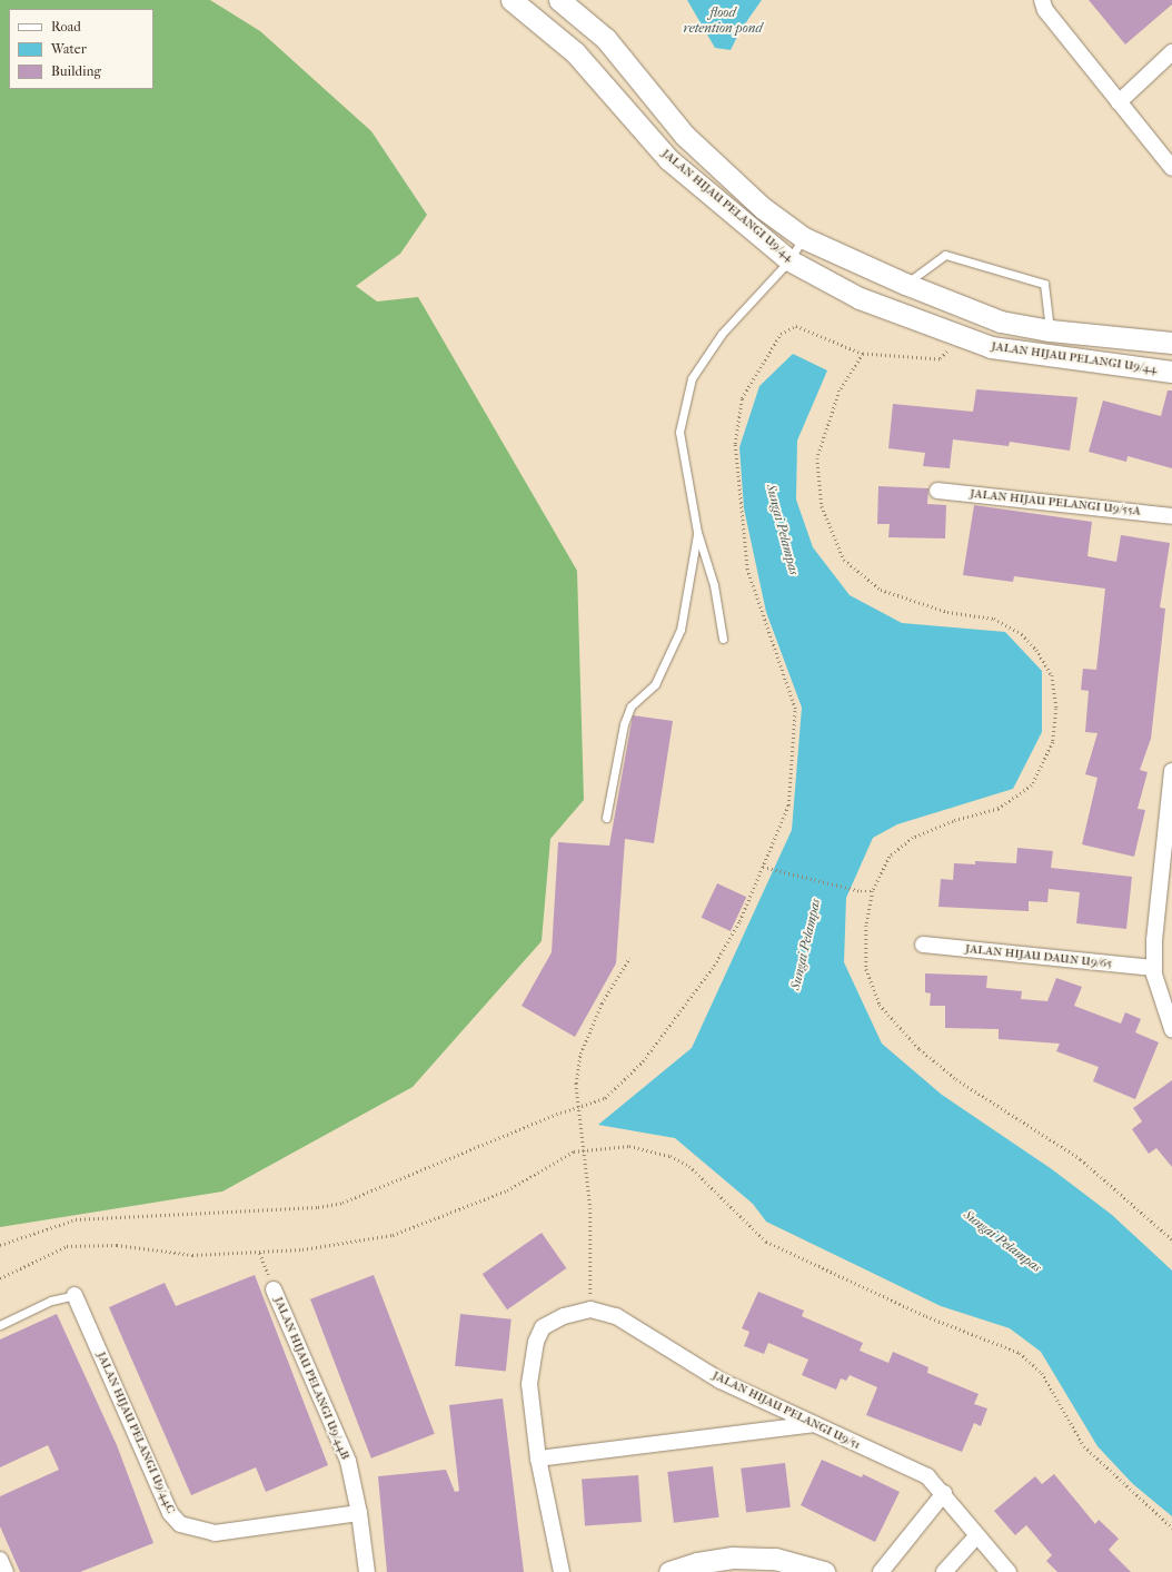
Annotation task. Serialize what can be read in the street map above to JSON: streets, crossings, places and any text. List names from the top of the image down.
{
  "streets": {
    "street": [
      "JALAN HIJAU PELANGI U9/44",
      "JALAN HIJAU PELANGI U9/55A",
      "JALAN HIJAU DAUN U9/65",
      "JALAN HIJAU PELANGI U9/44B",
      "JALAN HIJAU PELANGI U9/51",
      "JALAN HIJAU PELANGI U9/44C"
    ]
  },
  "crossings": [
    ["JALAN HIJAU PELANGI U9/44B", "JALAN HIJAU PELANGI U9/44C"]
  ],
  "water": ["flood retention pond", "Sungai Pelampas"],
  "legend": ["Road", "Water", "Building"]
}
